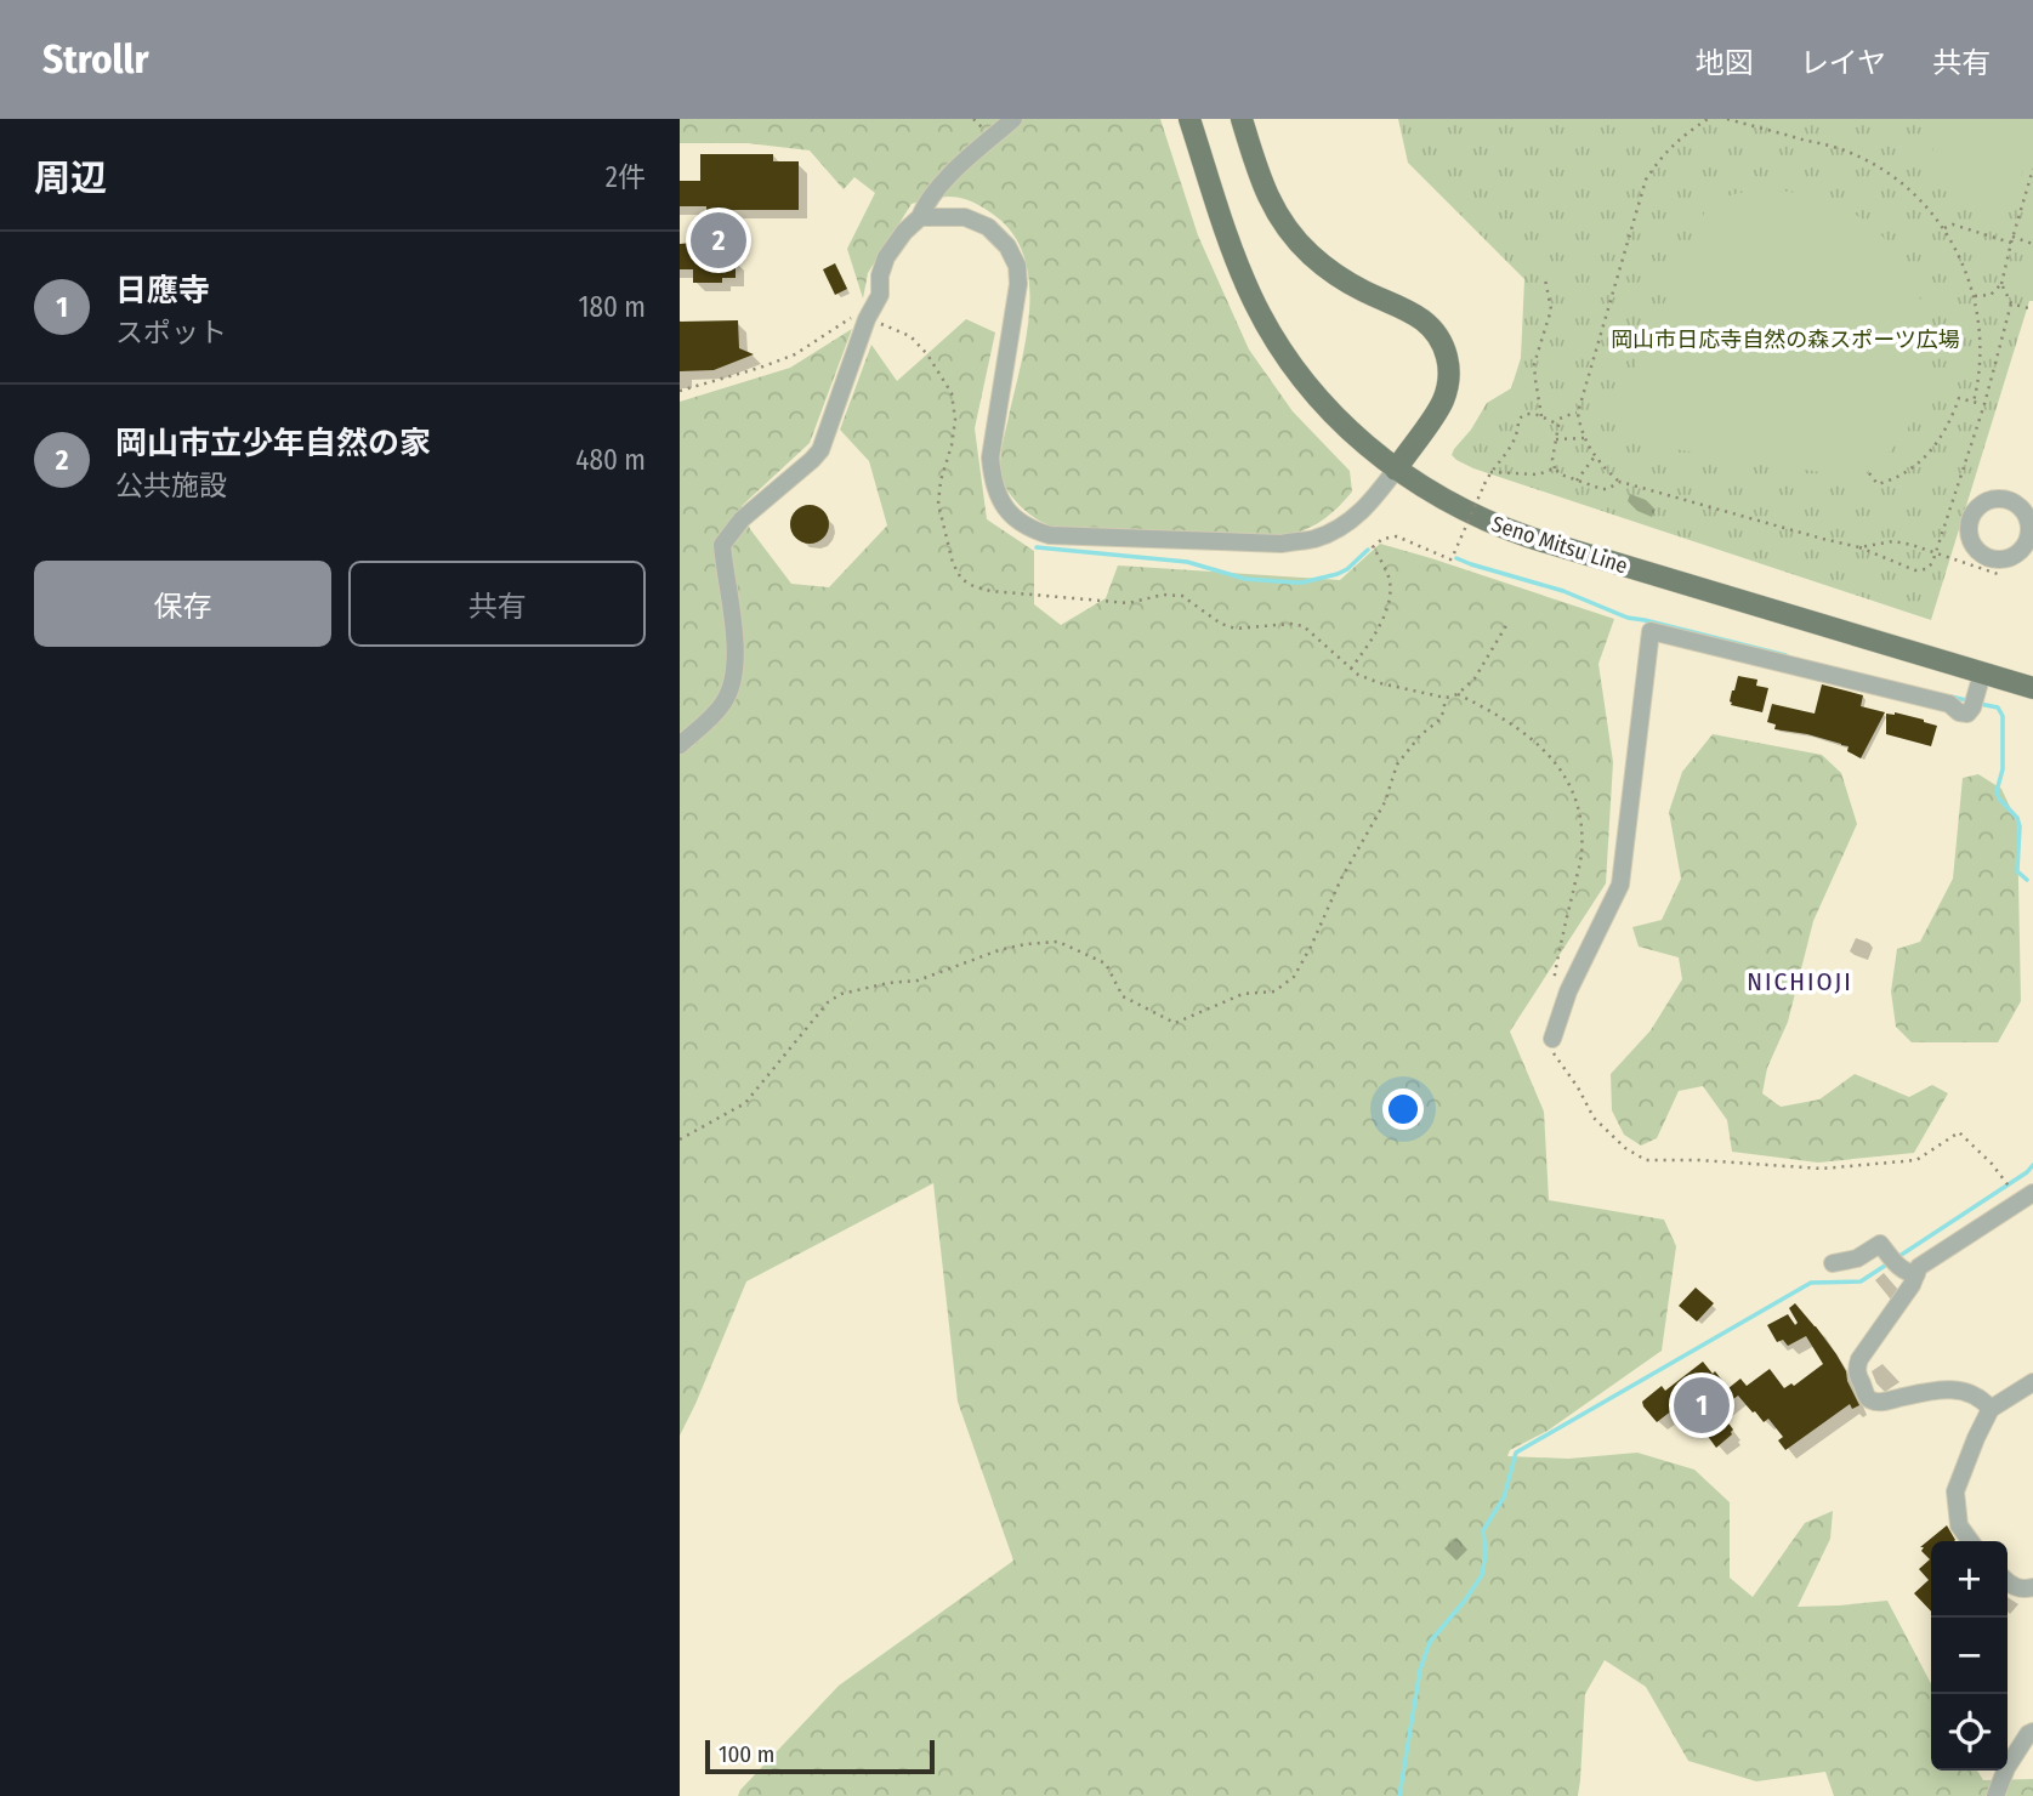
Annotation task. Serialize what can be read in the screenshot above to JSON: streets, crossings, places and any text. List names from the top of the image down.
{
  "streets": {
    "main road": ["Seno Mitsu Line"]
  },
  "districts": ["NICHIOJI"],
  "parks": ["岡山市日応寺自然の森スポーツ広場"],
  "scale_bar": "100 m",
  "page": {
    "header": "Strollr",
    "nav": ["地図", "レイヤ", "共有"],
    "heading": ["周辺", "2件"],
    "pins": ["2", "1"],
    "list": [
      {
        "mark": "1",
        "name": "日應寺",
        "note": "スポット",
        "value": "180 m"
      },
      {
        "mark": "2",
        "name": "岡山市立少年自然の家",
        "note": "公共施設",
        "value": "480 m"
      }
    ],
    "buttons": ["保存", "共有"],
    "map_buttons": ["+", "−"],
    "scale": "100 m"
  }
}
